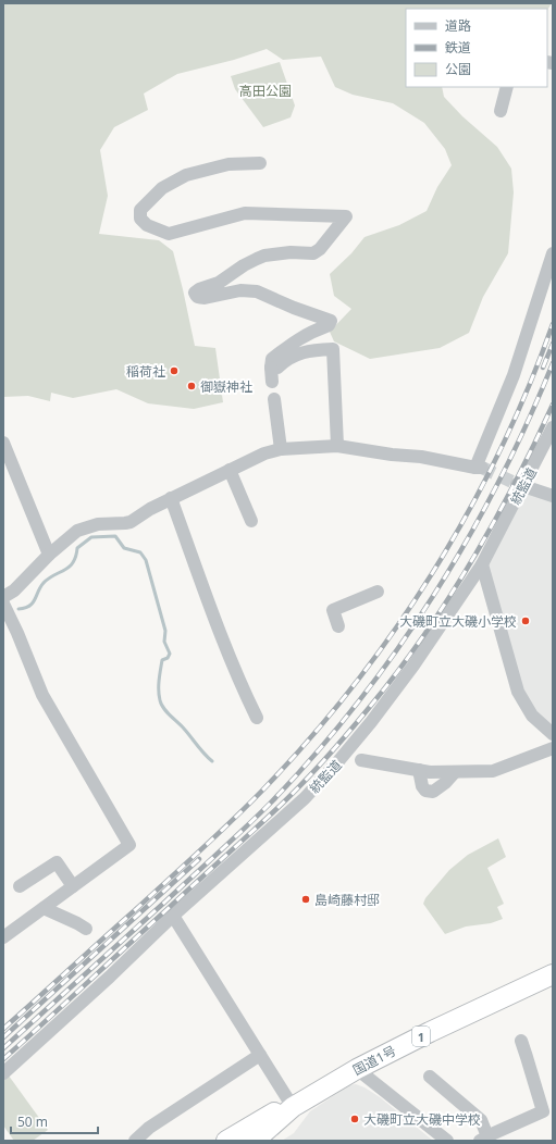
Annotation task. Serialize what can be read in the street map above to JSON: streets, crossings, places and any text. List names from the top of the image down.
{
  "streets": {
    "highway": ["1", "国道1号"],
    "street": ["統監道"]
  },
  "parks": ["高田公園"],
  "places": [
    "稲荷社",
    "御嶽神社",
    "大磯町立大磯小学校",
    "島崎藤村邸",
    "大磯町立大磯中学校"
  ],
  "legend": ["道路", "鉄道", "公園"],
  "scale_bar": "50 m"
}
